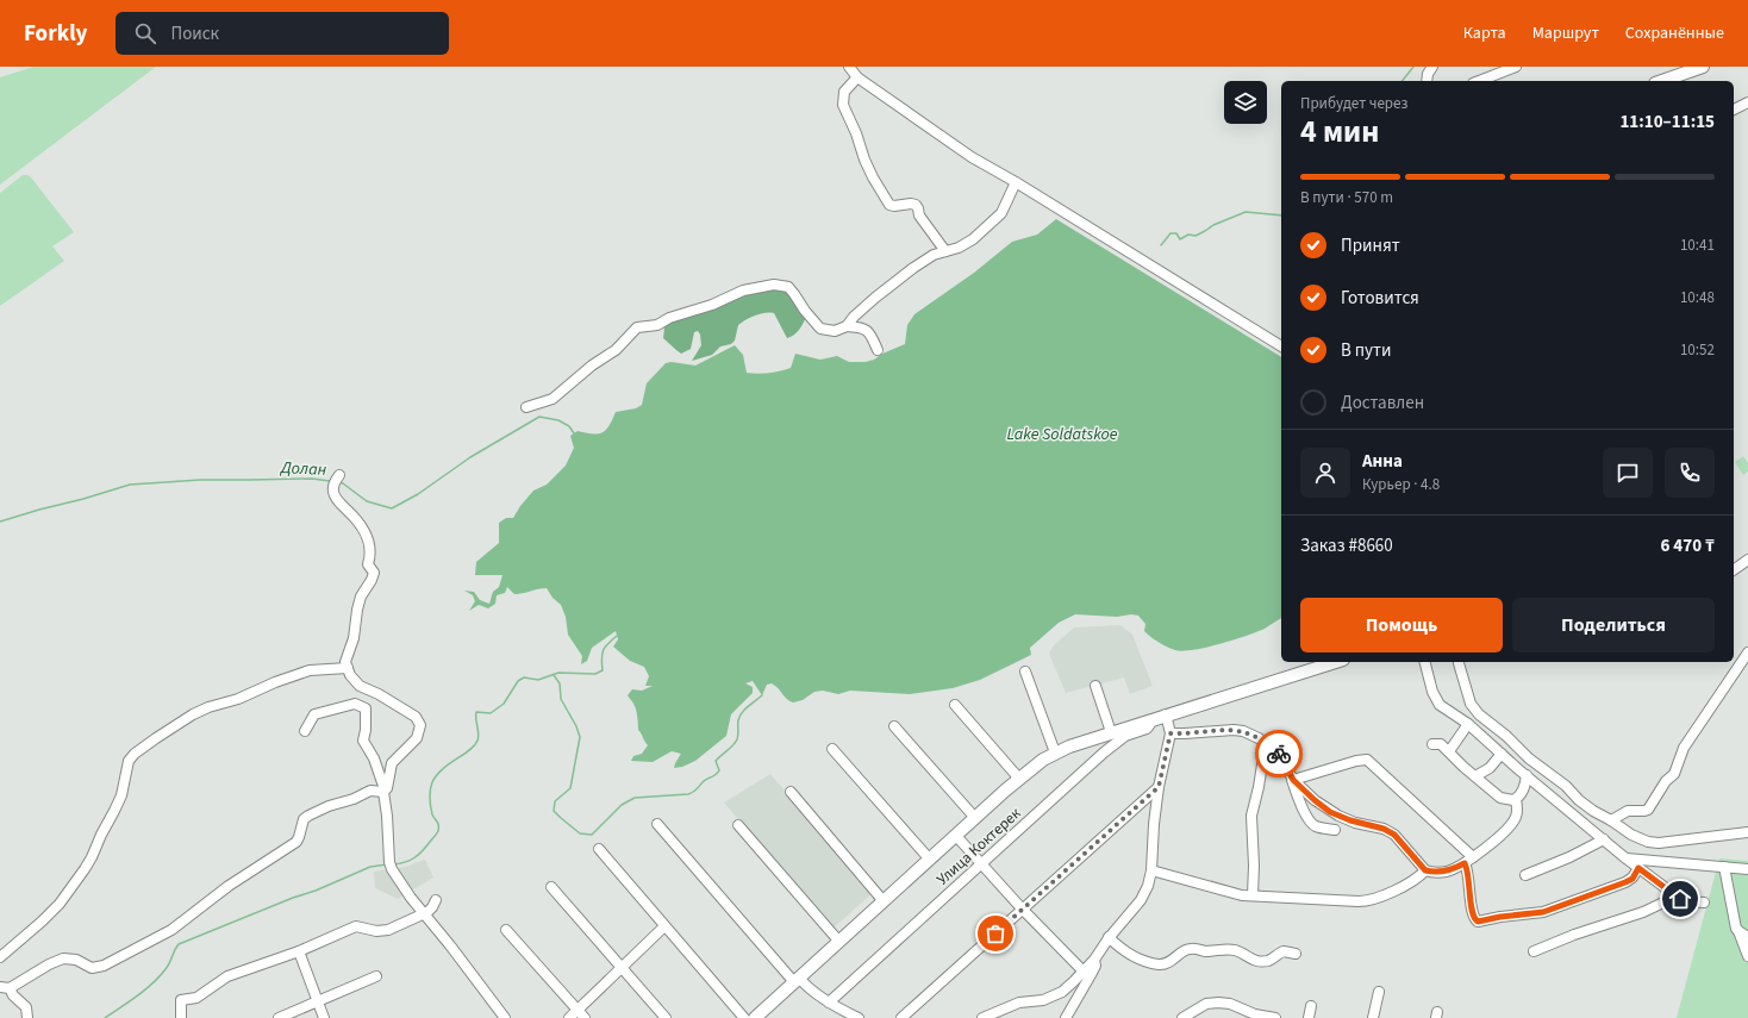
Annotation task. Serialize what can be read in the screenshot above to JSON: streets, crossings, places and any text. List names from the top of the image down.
{
  "streets": {
    "street": ["Улица Коктерек"]
  },
  "water": ["Lake Soldatskoe", "Долан"],
  "page": {
    "header": "Forkly",
    "search": "Поиск",
    "nav": ["Карта", "Маршрут", "Сохранённые"],
    "heading": ["4 мин", "Прибудет через", "11:10–11:15"],
    "panel": [
      "Анна",
      "Курьер · 4.8",
      "Заказ #8660",
      "6 470 ₸"
    ],
    "bar": "В пути · 570 m",
    "list": [
      ["Принят", "10:41"],
      ["Готовится", "10:48"],
      ["В пути", "10:52"],
      "Доставлен"
    ],
    "buttons": ["Помощь", "Поделиться"]
  }
}
